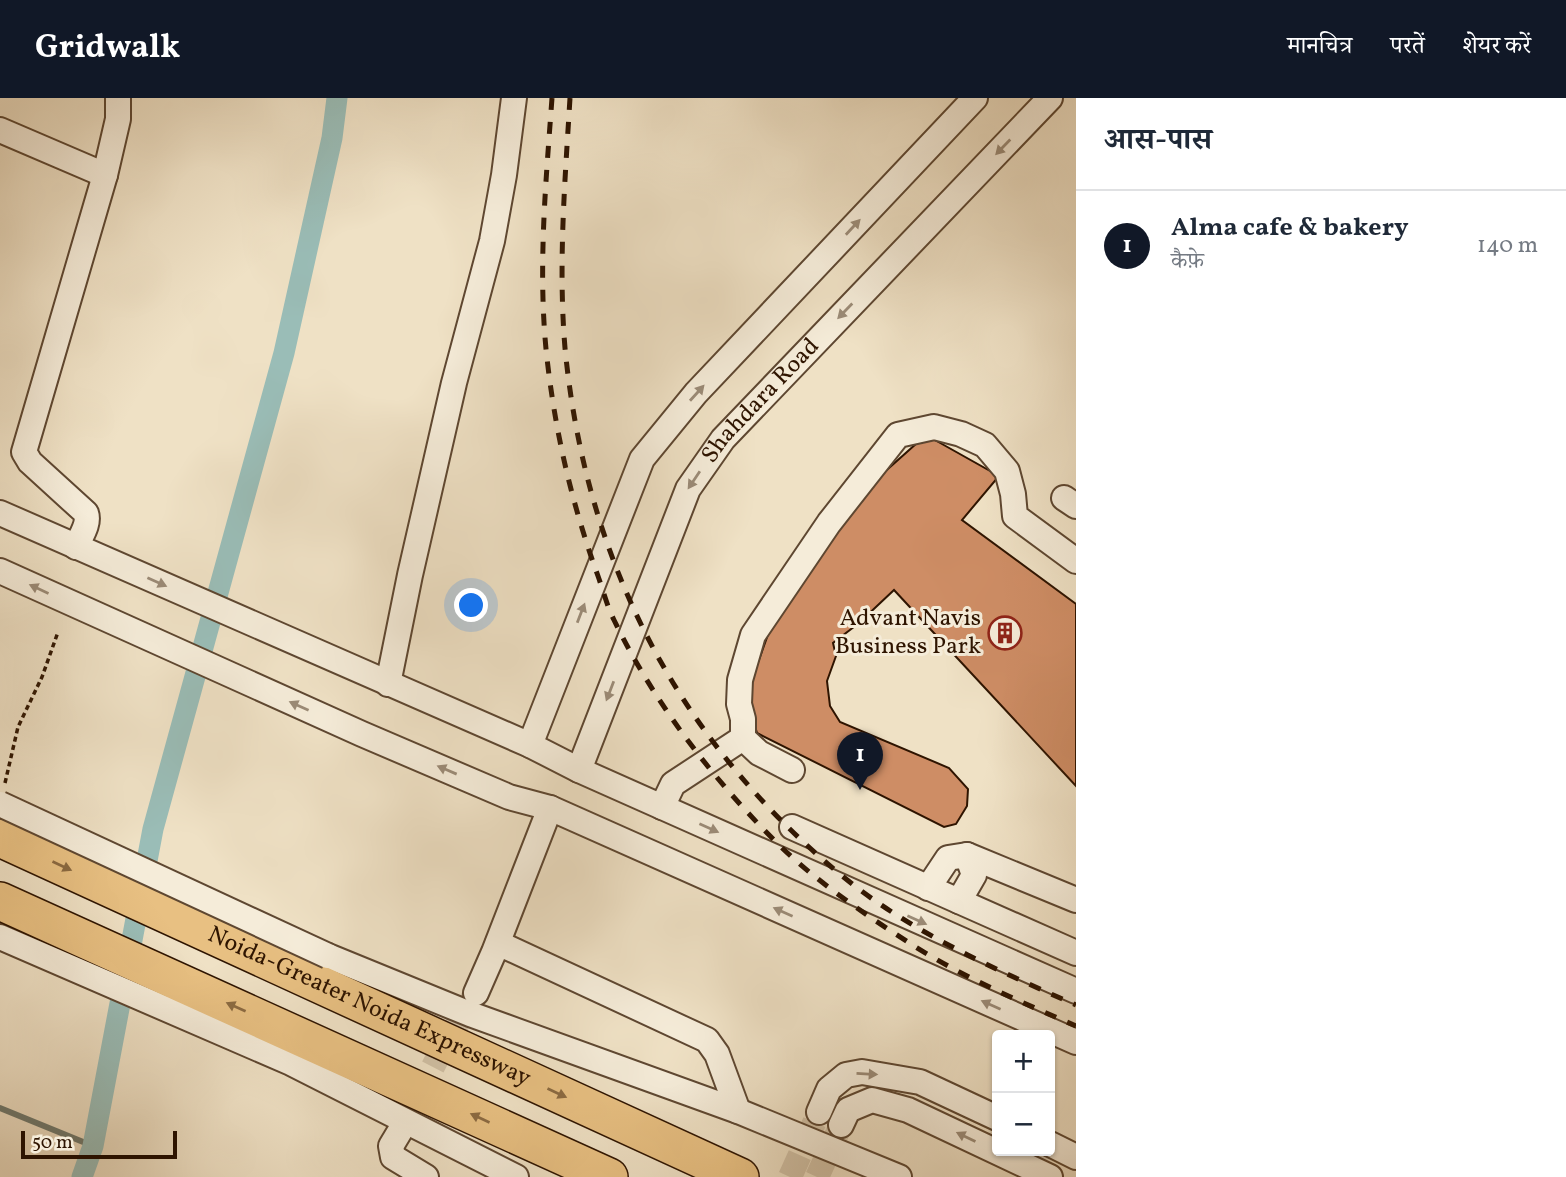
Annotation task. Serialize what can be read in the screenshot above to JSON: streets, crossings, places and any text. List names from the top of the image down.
{
  "streets": {
    "highway": ["Noida-Greater Noida Expressway"],
    "street": ["Shahdara Road"]
  },
  "places": {
    "building": ["Advant Navis Business Park"]
  },
  "scale_bar": "50 m",
  "page": {
    "header": "Gridwalk",
    "nav": ["मानचित्र", "परतें", "शेयर करें"],
    "heading": "आस-पास",
    "list": [
      {
        "mark": "1",
        "name": "Alma cafe & bakery",
        "note": "कैफ़े",
        "value": "140 m"
      }
    ],
    "pins": "1",
    "map_buttons": ["+", "−"],
    "scale": "50 m"
  }
}
